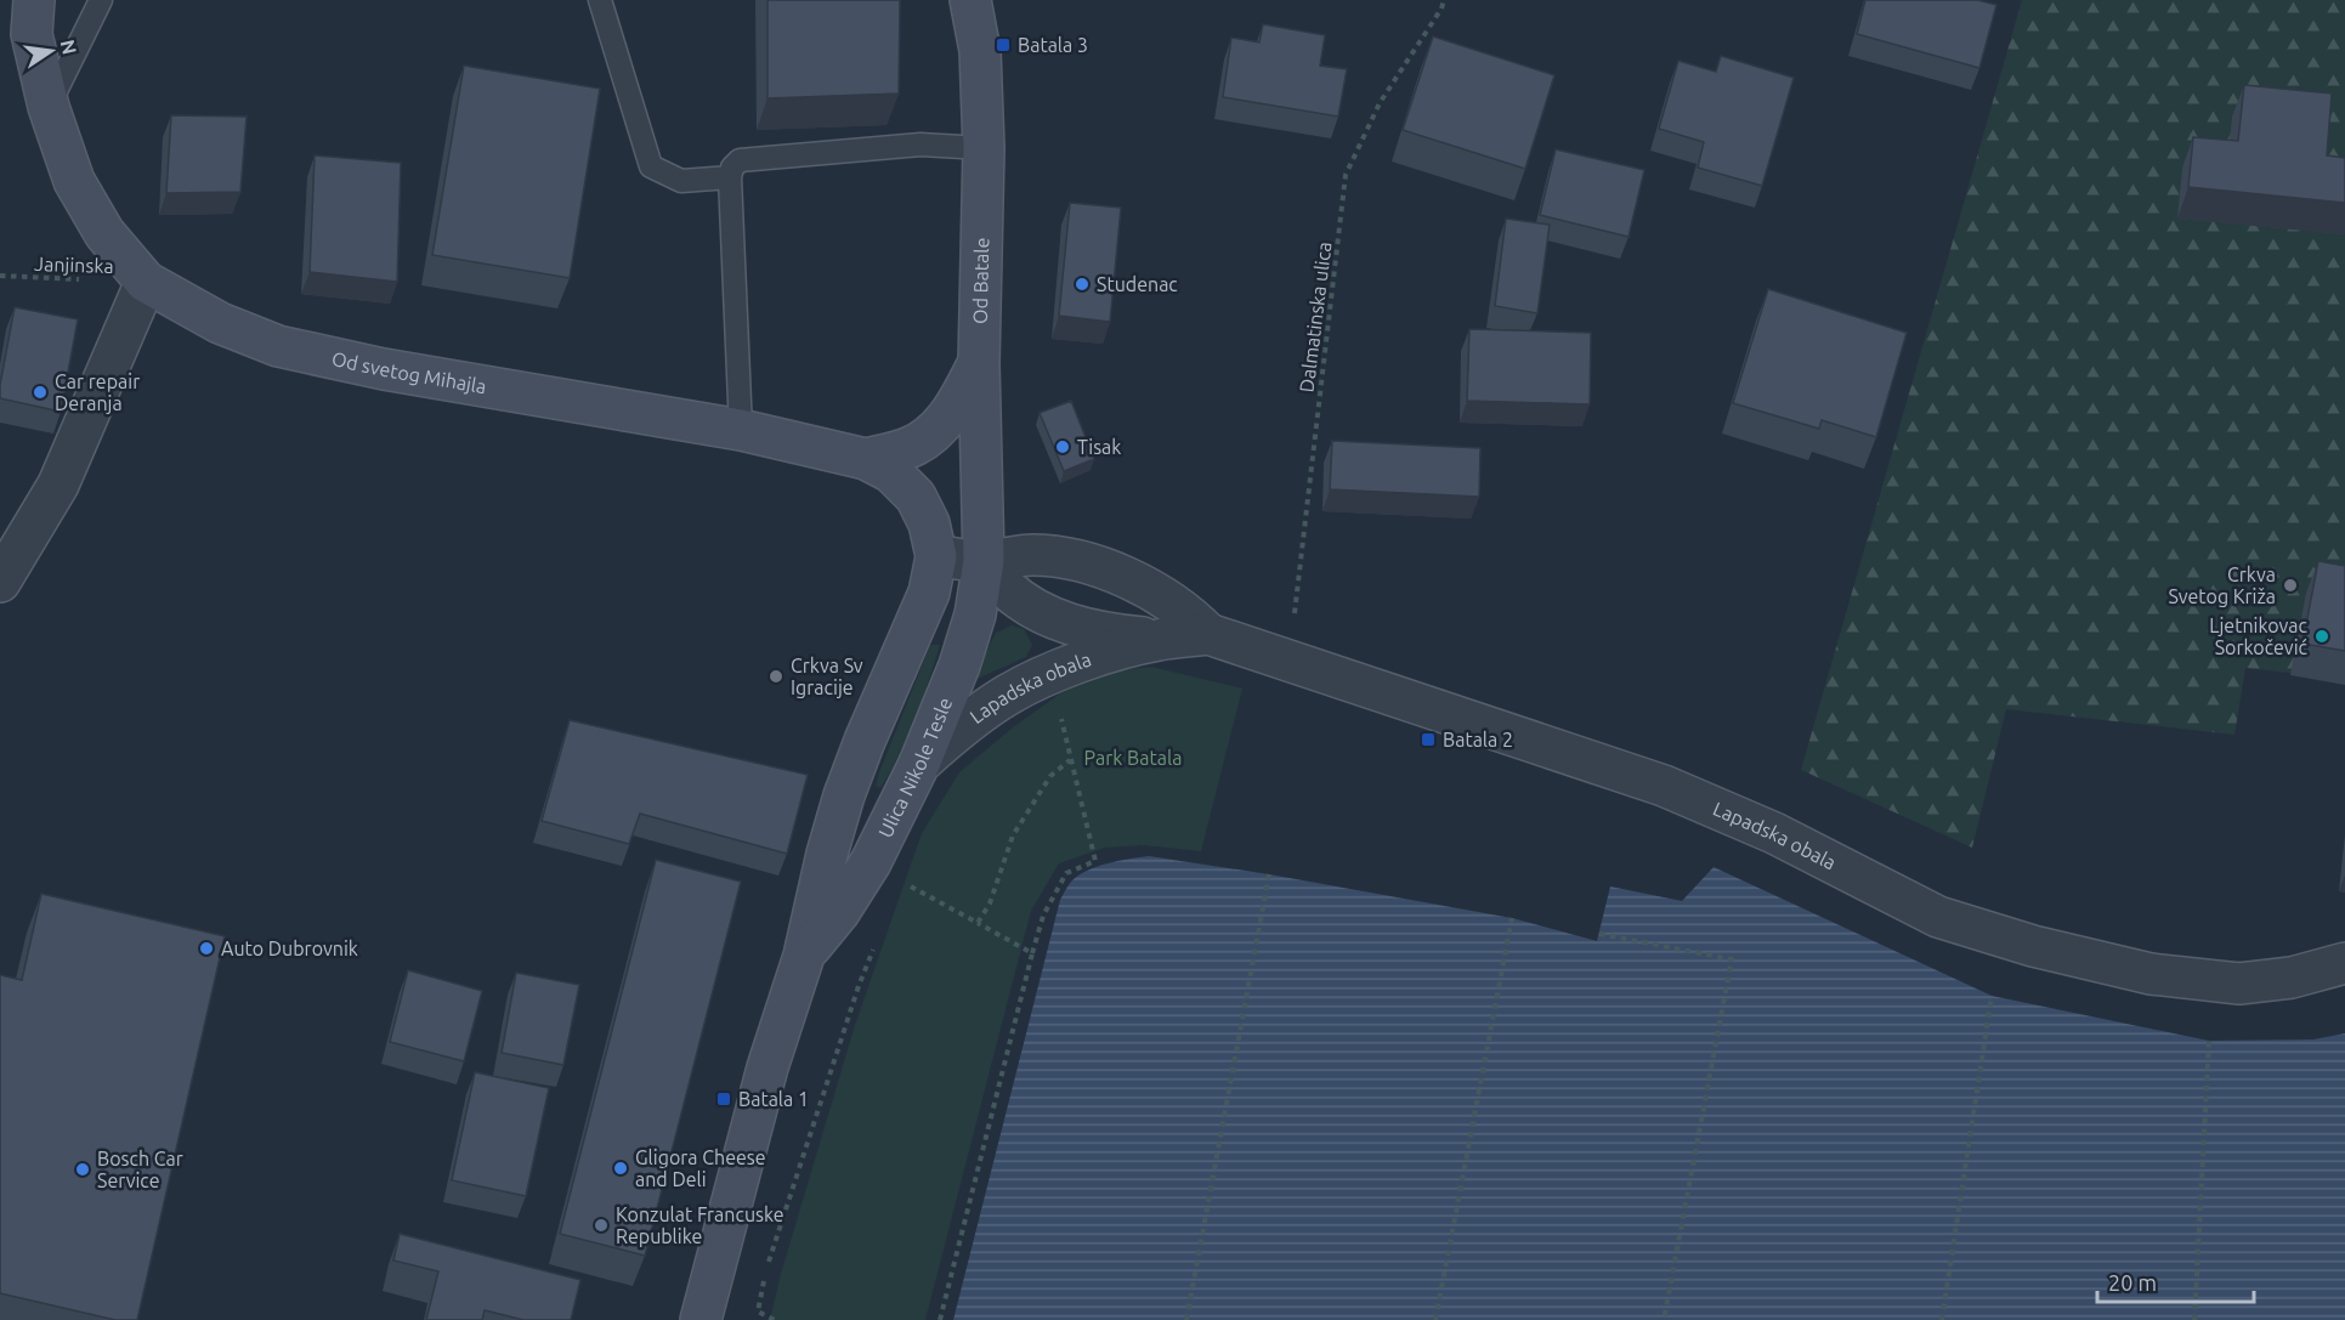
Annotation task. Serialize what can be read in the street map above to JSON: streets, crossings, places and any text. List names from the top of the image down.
{
  "streets": {
    "main road": ["Od Batale", "Od svetog Mihajla", "Ulica Nikole Tesle"],
    "street": ["Lapadska obala"],
    "path": ["Janjinska", "Dalmatinska ulica"]
  },
  "crossings": [
    ["Janjinska", "Od svetog Mihajla"],
    ["Od Batale", "Lapadska obala"],
    ["Od Batale", "Ulica Nikole Tesle"],
    ["Dalmatinska ulica", "Lapadska obala"],
    ["Od svetog Mihajla", "Lapadska obala"],
    ["Od svetog Mihajla", "Ulica Nikole Tesle"],
    ["Lapadska obala", "Ulica Nikole Tesle"]
  ],
  "parks": ["Park Batala"],
  "places": {
    "transit": ["Batala 3", "Batala 2", "Batala 1"],
    "other": [
      "Studenac",
      "Car repair Deranja",
      "Tisak",
      "Crkva Svetog Križa",
      "Ljetnikovac Sorkočević",
      "Crkva Sv Igracije",
      "Auto Dubrovnik",
      "Gligora Cheese and Deli",
      "Bosch Car Service",
      "Konzulat Francuske Republike"
    ]
  },
  "scale_bar": "20 m",
  "north": "right"
}
